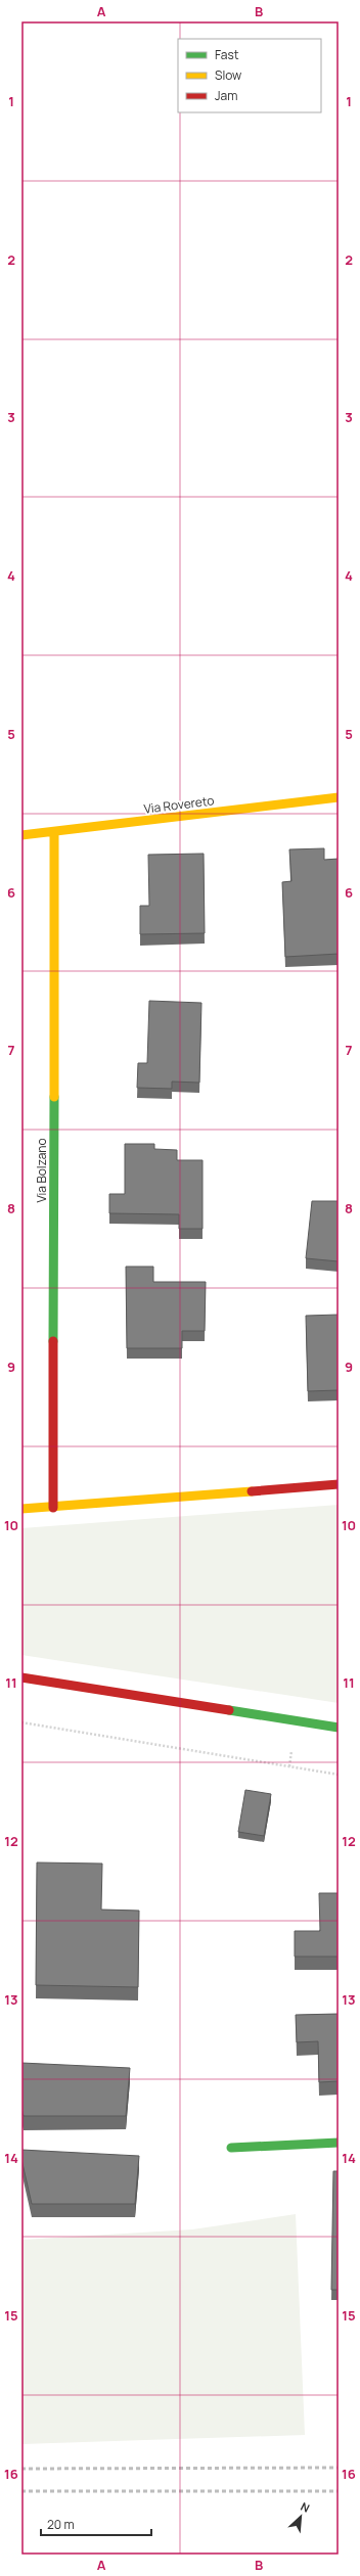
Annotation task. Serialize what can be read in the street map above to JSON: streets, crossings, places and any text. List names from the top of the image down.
{
  "streets": {
    "street": ["Via Rovereto", "Via Bolzano"]
  },
  "crossings": [
    ["Via Rovereto", "Via Bolzano"]
  ],
  "legend": ["Fast", "Slow", "Jam"],
  "scale_bar": "20 m",
  "north": "top right",
  "grid": {
    "columns": ["A", "B"],
    "rows": [
      "1",
      "2",
      "3",
      "4",
      "5",
      "6",
      "7",
      "8",
      "9",
      "10",
      "11",
      "12",
      "13",
      "14",
      "15",
      "16"
    ]
  }
}
